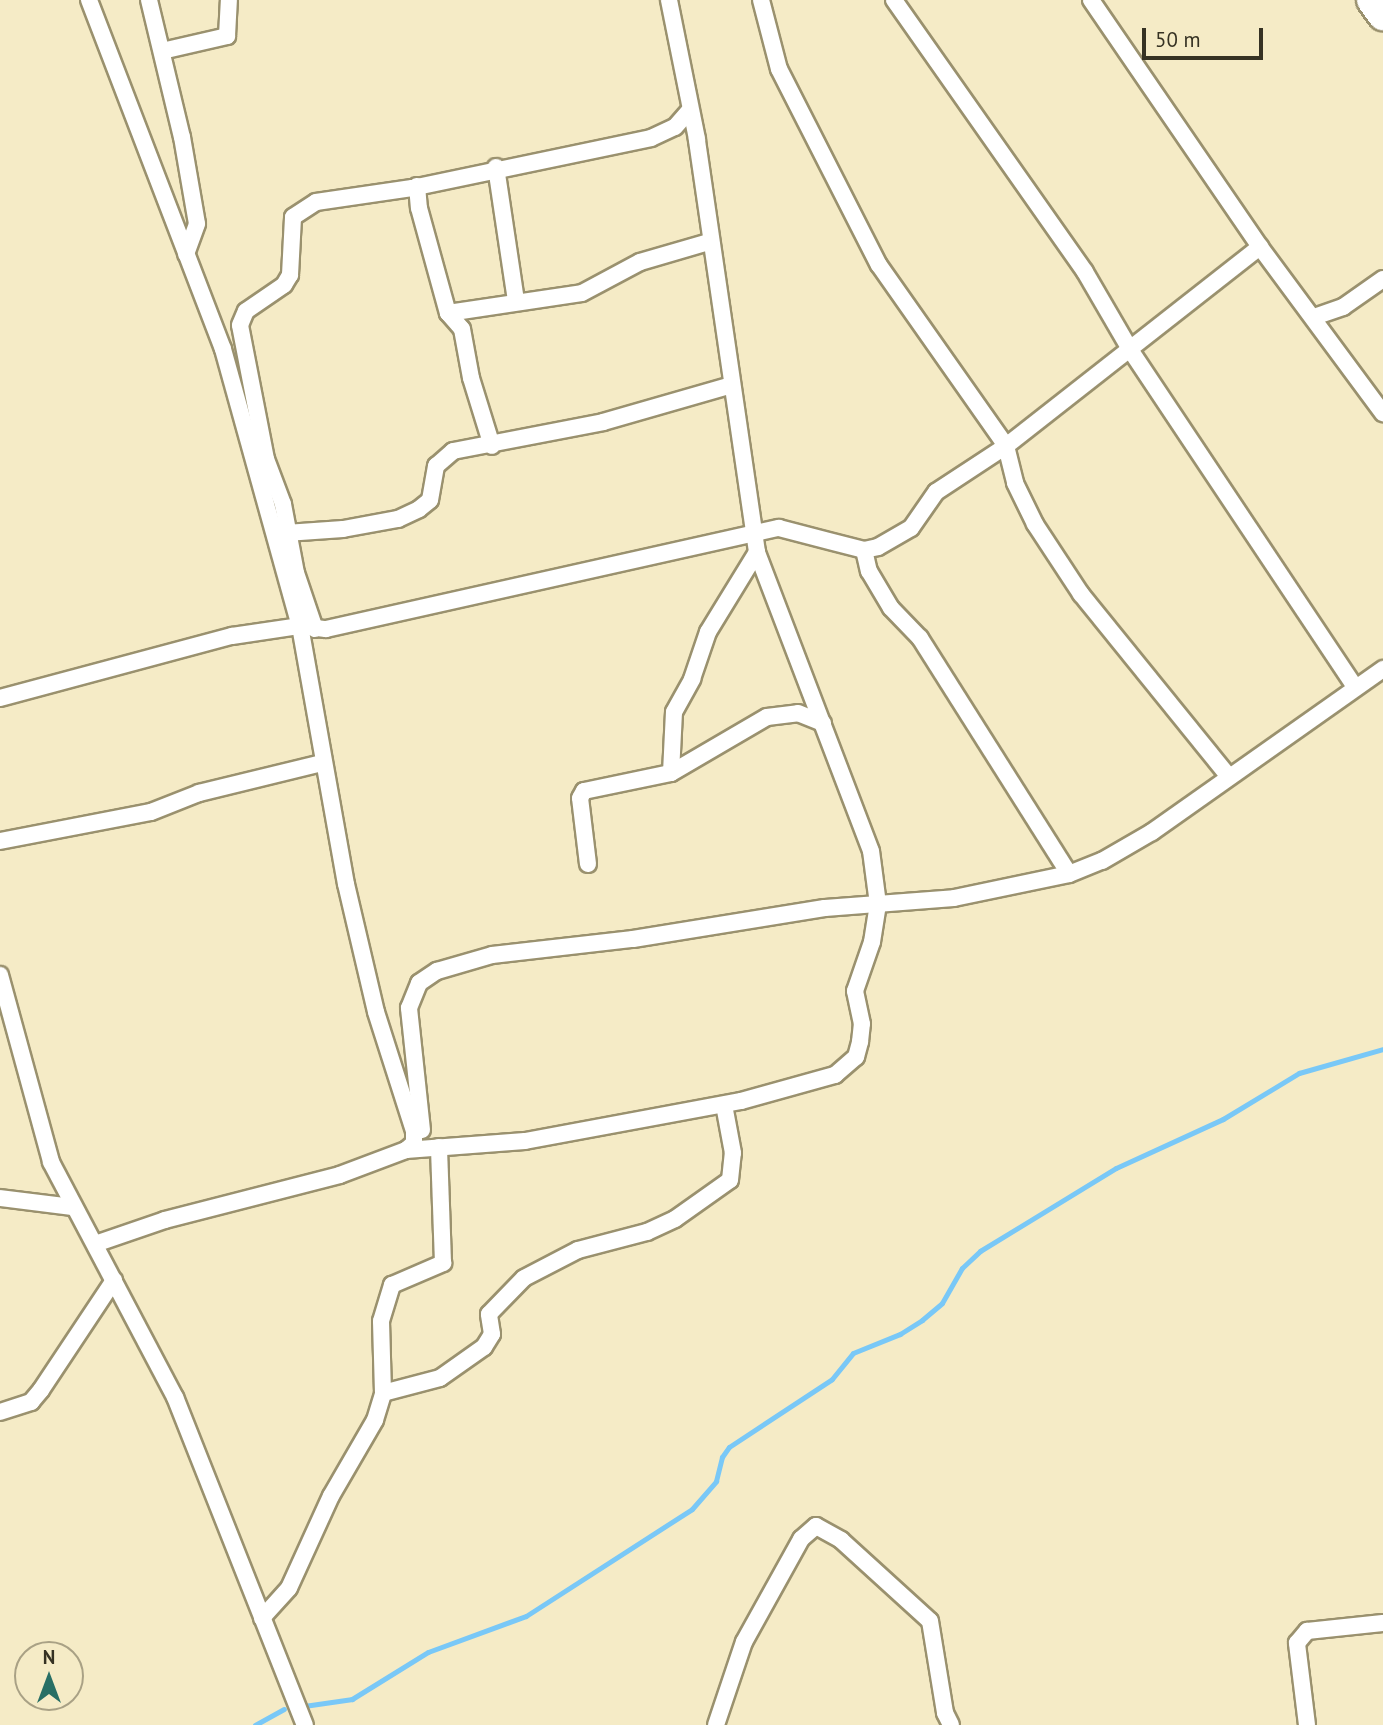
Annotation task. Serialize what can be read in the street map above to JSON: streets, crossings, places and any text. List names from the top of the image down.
{
  "scale_bar": "50 m",
  "north": "top"
}
